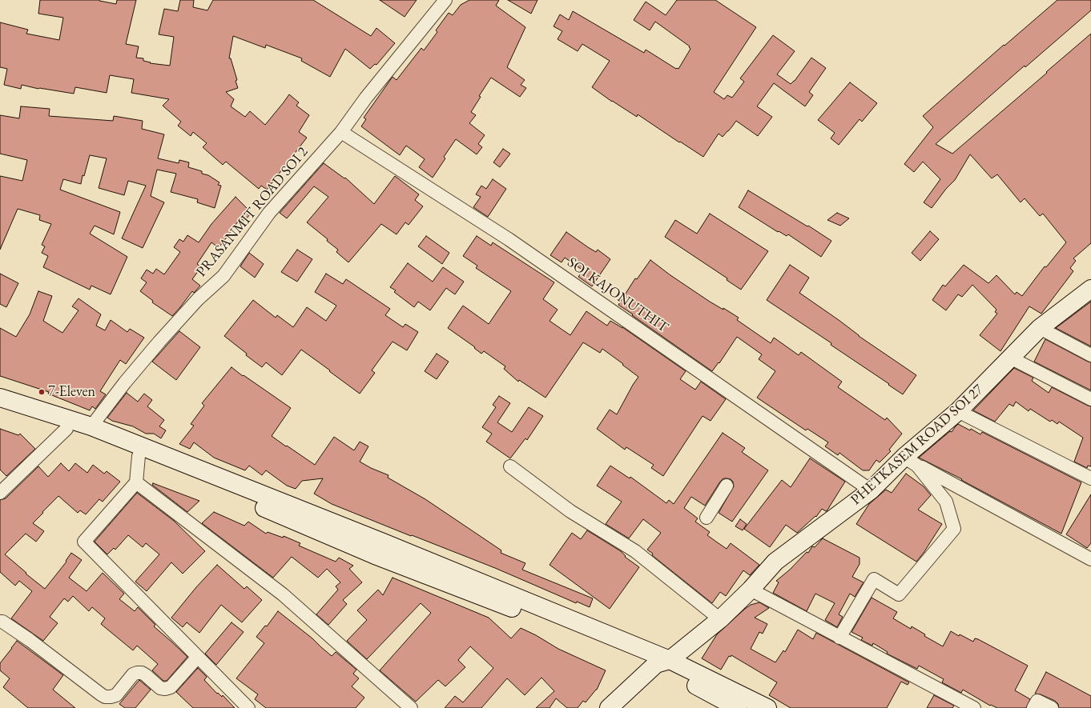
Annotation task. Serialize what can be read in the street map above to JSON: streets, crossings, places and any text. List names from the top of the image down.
{
  "streets": {
    "main road": ["PHETKASEM ROAD SOI 27"],
    "street": ["PRASANMIT ROAD SOI 2", "SOI KAJONUTHIT"]
  },
  "crossings": [
    ["PRASANMIT ROAD SOI 2", "SOI KAJONUTHIT"],
    ["SOI KAJONUTHIT", "PHETKASEM ROAD SOI 27"]
  ],
  "places": ["7-Eleven"]
}
